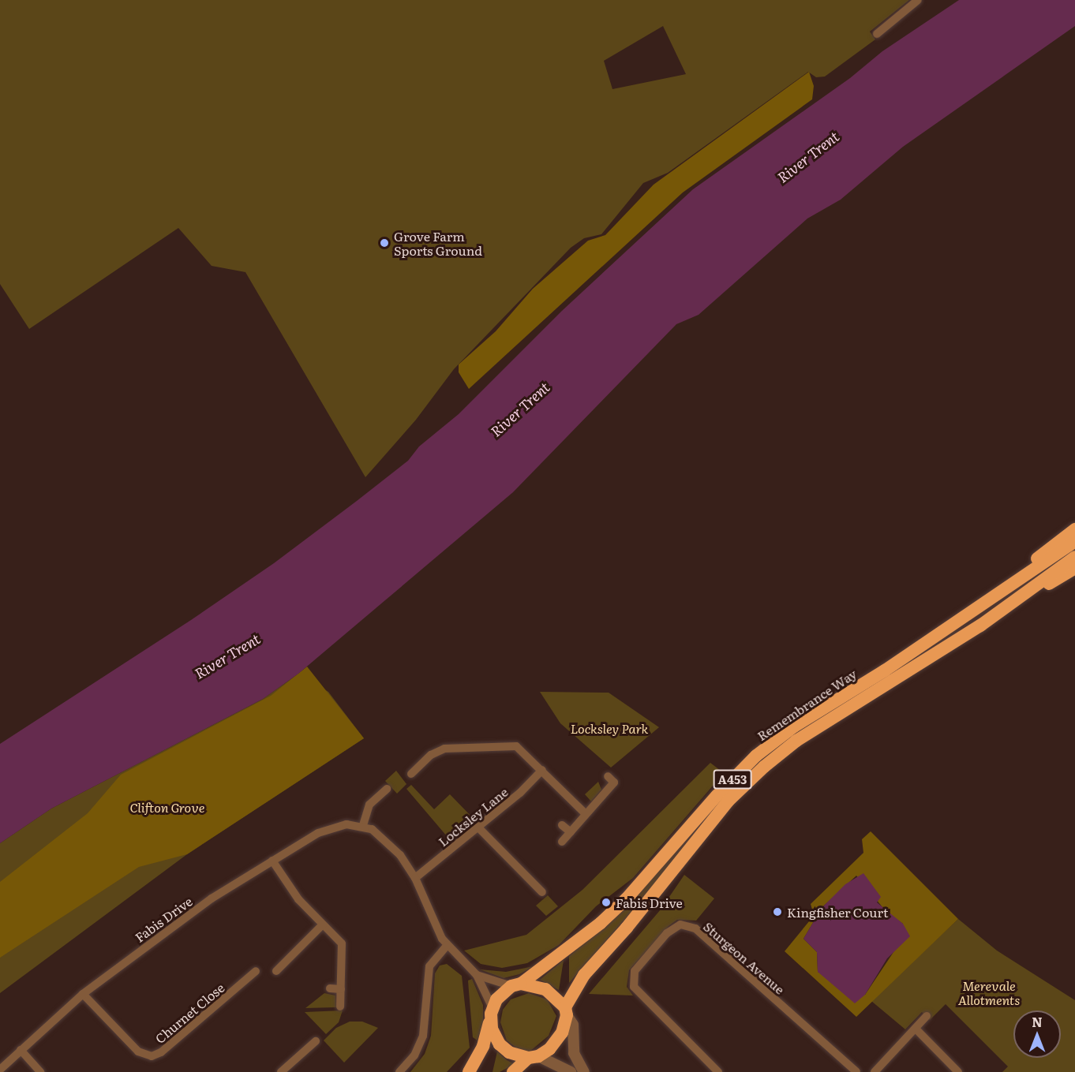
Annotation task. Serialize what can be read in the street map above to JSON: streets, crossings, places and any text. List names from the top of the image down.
{
  "streets": {
    "highway": ["Remembrance Way", "A453"],
    "street": [
      "Locksley Lane",
      "Fabis Drive",
      "Sturgeon Avenue",
      "Churnet Close"
    ]
  },
  "crossings": [
    ["Fabis Drive", "Churnet Close"]
  ],
  "water": ["River Trent"],
  "parks": ["Locksley Park", "Clifton Grove", "Merevale Allotments"],
  "places": ["Grove Farm Sports Ground", "Fabis Drive", "Kingfisher Court"],
  "north": "top"
}
